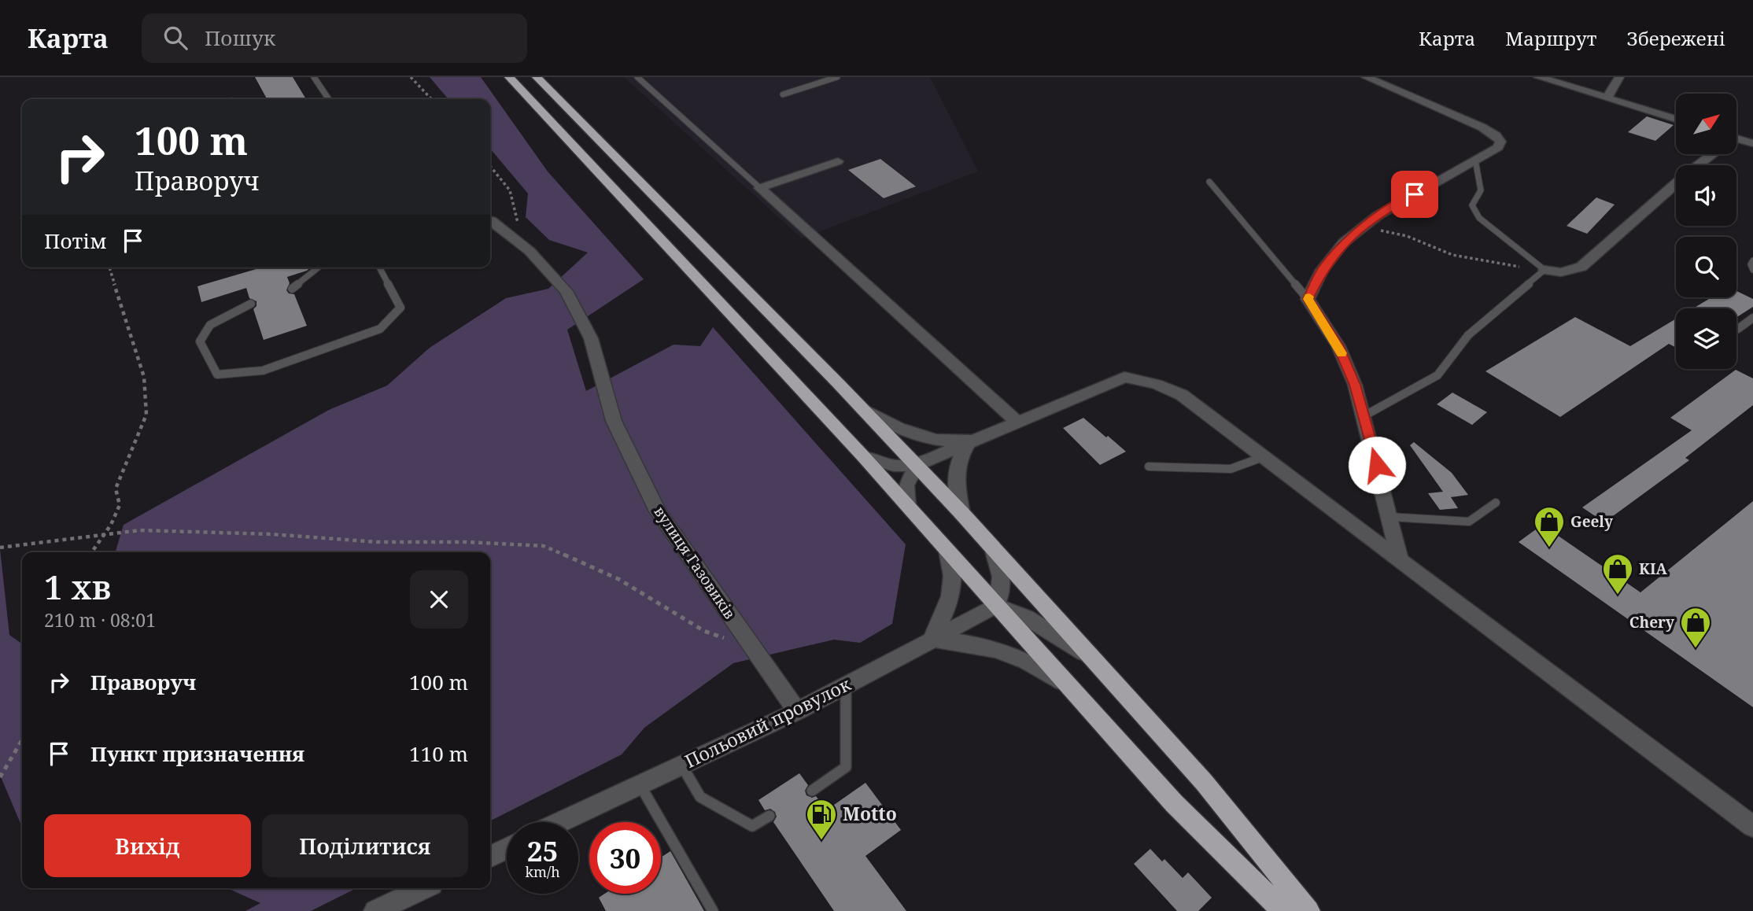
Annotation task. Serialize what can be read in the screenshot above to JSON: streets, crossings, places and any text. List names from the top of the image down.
{
  "streets": {
    "street": ["вулиця Газовиків", "Польовий провулок"]
  },
  "crossings": [
    ["вулиця Газовиків", "Польовий провулок"]
  ],
  "places": {
    "shop": ["Geely", "KIA", "Chery"],
    "fuel station": ["Motto"]
  },
  "north": "top right",
  "page": {
    "header": "Карта",
    "search": "Пошук",
    "nav": ["Карта", "Маршрут", "Збережені"],
    "turn": ["100 m", "Праворуч"],
    "then": "Потім",
    "heading": ["1 хв", "210 m · 08:01"],
    "list": [
      {
        "name": "Праворуч",
        "value": "100 m"
      },
      {
        "name": "Пункт призначення",
        "value": "110 m"
      }
    ],
    "buttons": ["Вихід", "Поділитися"],
    "speed": "25 km/h",
    "limit": "30"
  }
}
